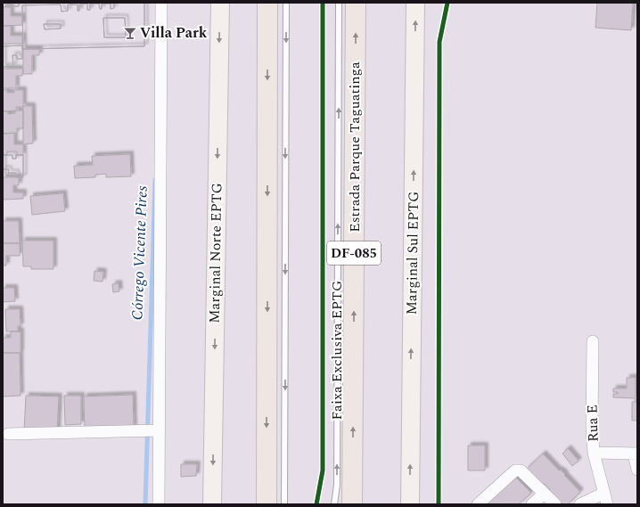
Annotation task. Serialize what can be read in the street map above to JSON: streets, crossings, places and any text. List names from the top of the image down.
{
  "streets": {
    "highway": ["Estrada Parque Taguatinga", "DF-085"],
    "main road": ["Marginal Norte EPTG", "Marginal Sul EPTG"],
    "street": ["Rua E"],
    "lane": ["Faixa Exclusiva EPTG"]
  },
  "one_way": ["Marginal Norte EPTG", "Marginal Sul EPTG", "Faixa Exclusiva EPTG"],
  "water": ["Córrego Vicente Pires"],
  "places": {
    "bar": ["Villa Park"]
  }
}
